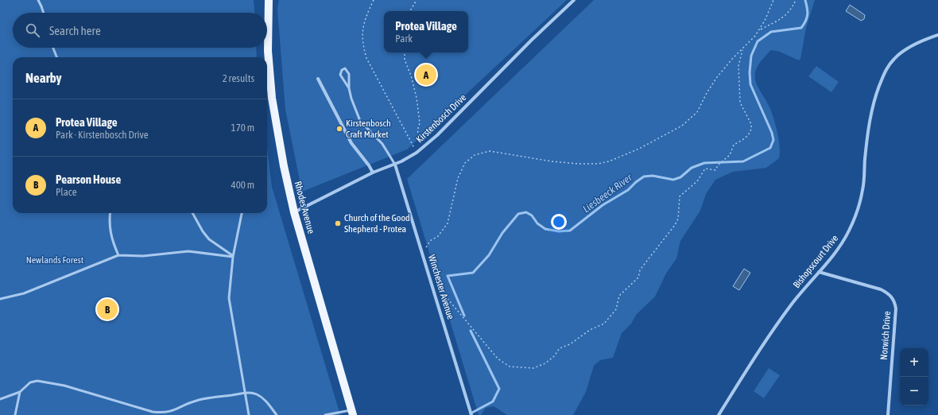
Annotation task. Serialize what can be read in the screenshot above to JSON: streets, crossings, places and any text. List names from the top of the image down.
{
  "streets": {
    "main road": ["Rhodes Avenue"],
    "street": [
      "Kirstenbosch Drive",
      "Bishopscourt Drive",
      "Winchester Avenue",
      "Norwich Drive"
    ]
  },
  "crossings": [
    ["Kirstenbosch Drive", "Rhodes Avenue"],
    ["Kirstenbosch Drive", "Winchester Avenue"],
    ["Bishopscourt Drive", "Norwich Drive"]
  ],
  "water": ["Liesbeeck River"],
  "parks": ["Newlands Forest"],
  "places": ["Kirstenbosch Craft Market", "Church of the Good Shepherd - Protea"],
  "page": {
    "popup": ["Protea Village", "Park"],
    "search": "Search here",
    "heading": ["Nearby", "2 results"],
    "pins": ["A", "B"],
    "list": [
      {
        "mark": "A",
        "name": "Protea Village",
        "note": "Park · Kirstenbosch Drive",
        "value": "170 m"
      },
      {
        "mark": "B",
        "name": "Pearson House",
        "note": "Place",
        "value": "400 m"
      }
    ],
    "map_buttons": ["+", "−"]
  }
}
